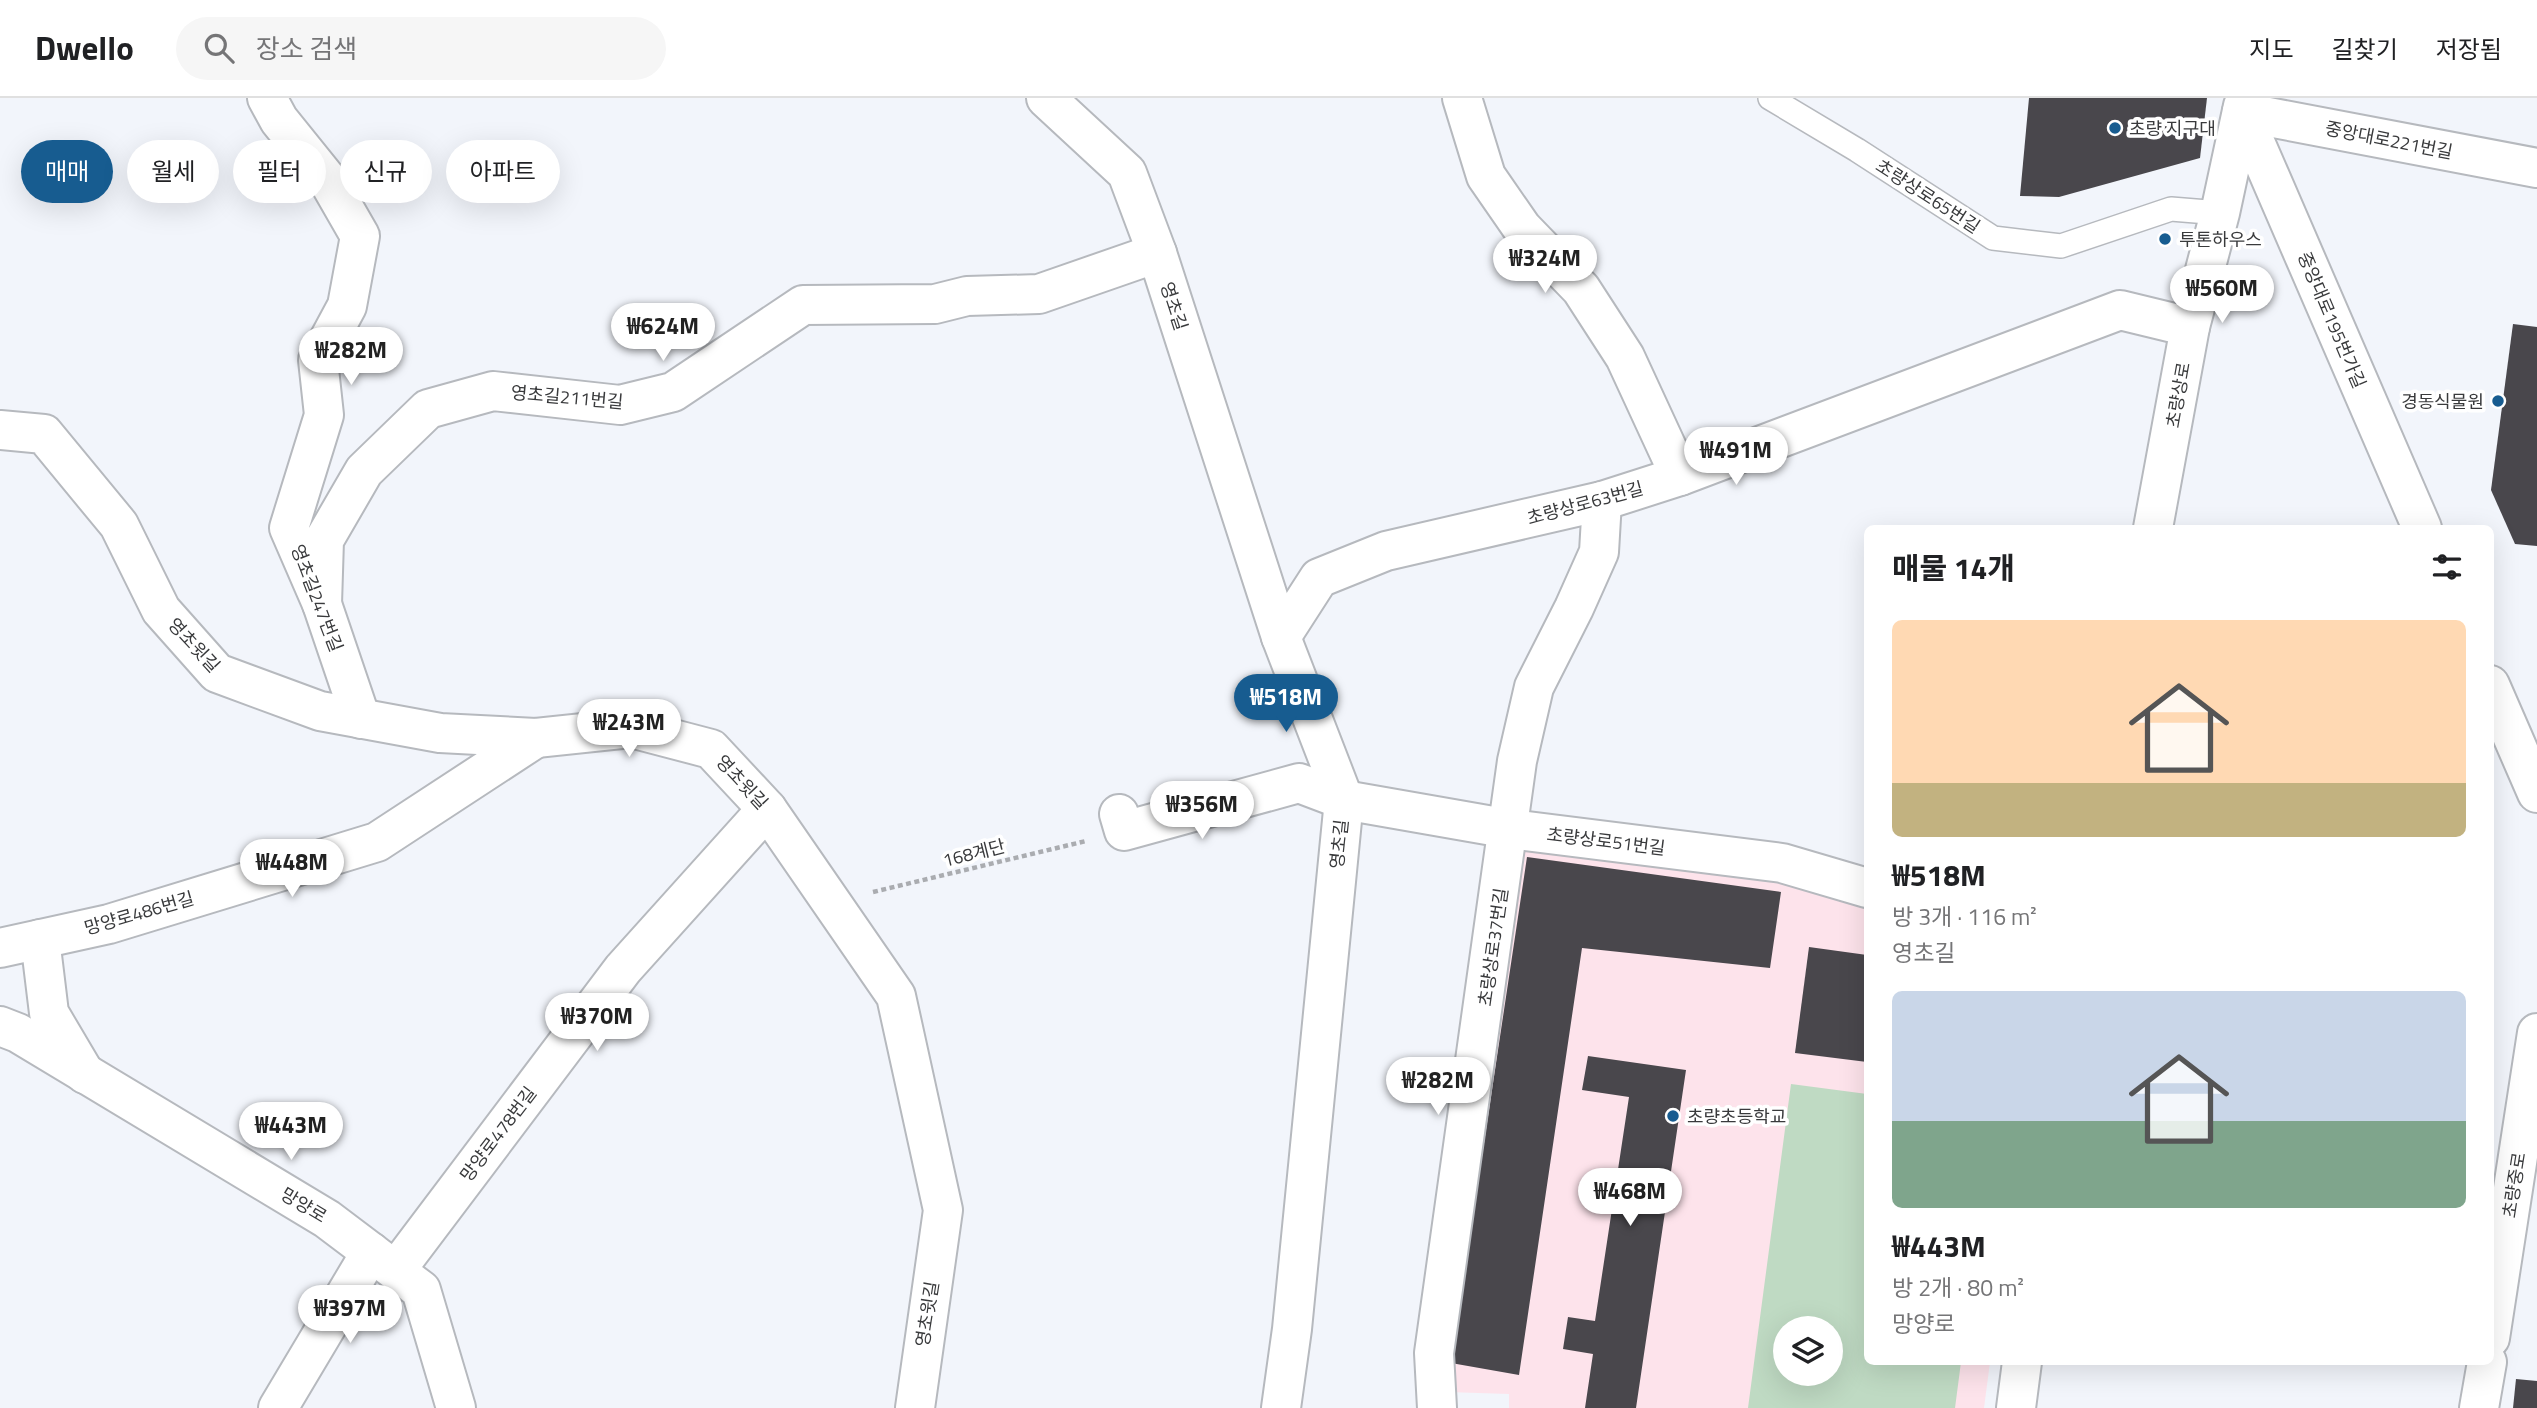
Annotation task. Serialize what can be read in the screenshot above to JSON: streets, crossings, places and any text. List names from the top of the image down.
{
  "streets": {
    "street": [
      "중앙대로221번길",
      "영초길",
      "중앙대로195번가길",
      "초량상로",
      "영초길211번길",
      "초량상로63번길",
      "영초길247번길",
      "영초윗길",
      "초량상로51번길",
      "망양로486번길",
      "초량상로37번길",
      "망양로478번길",
      "초량중로",
      "망양로"
    ],
    "lane": ["초량상로65번길"],
    "path": ["168계단"]
  },
  "crossings": [
    ["중앙대로221번길", "중앙대로195번가길"],
    ["중앙대로221번길", "초량상로"],
    ["초량상로65번길", "초량상로"],
    ["영초길", "영초길211번길"],
    ["영초길", "초량상로63번길"],
    ["영초길", "초량상로51번길"],
    ["중앙대로195번가길", "초량상로"],
    ["초량상로", "초량상로63번길"],
    ["영초길211번길", "영초길247번길"],
    ["초량상로63번길", "초량상로37번길"],
    ["영초길247번길", "영초윗길"],
    ["영초윗길", "168계단"],
    ["영초윗길", "망양로486번길"],
    ["영초윗길", "망양로478번길"],
    ["초량상로51번길", "168계단"],
    ["초량상로51번길", "초량상로37번길"],
    ["망양로478번길", "망양로"]
  ],
  "places": [
    "초량 지구대",
    "투톤하우스",
    "경동식물원",
    "초량초등학교"
  ],
  "page": {
    "header": "Dwello",
    "search": "장소 검색",
    "nav": ["지도", "길찾기", "저장됨"],
    "chip": [
      "매매",
      "월세",
      "필터",
      "신규",
      "아파트"
    ],
    "price": [
      "₩324M",
      "₩560M",
      "₩624M",
      "₩282M",
      "₩491M",
      "₩518M",
      "₩243M",
      "₩356M",
      "₩448M",
      "₩370M",
      "₩282M",
      "₩443M",
      "₩468M",
      "₩397M"
    ],
    "heading": "매물 14개",
    "list": [
      {
        "name": "₩518M",
        "note": "방 3개 · 116 m² · 영초길"
      },
      {
        "name": "₩443M",
        "note": "방 2개 · 80 m² · 망양로"
      }
    ]
  }
}
